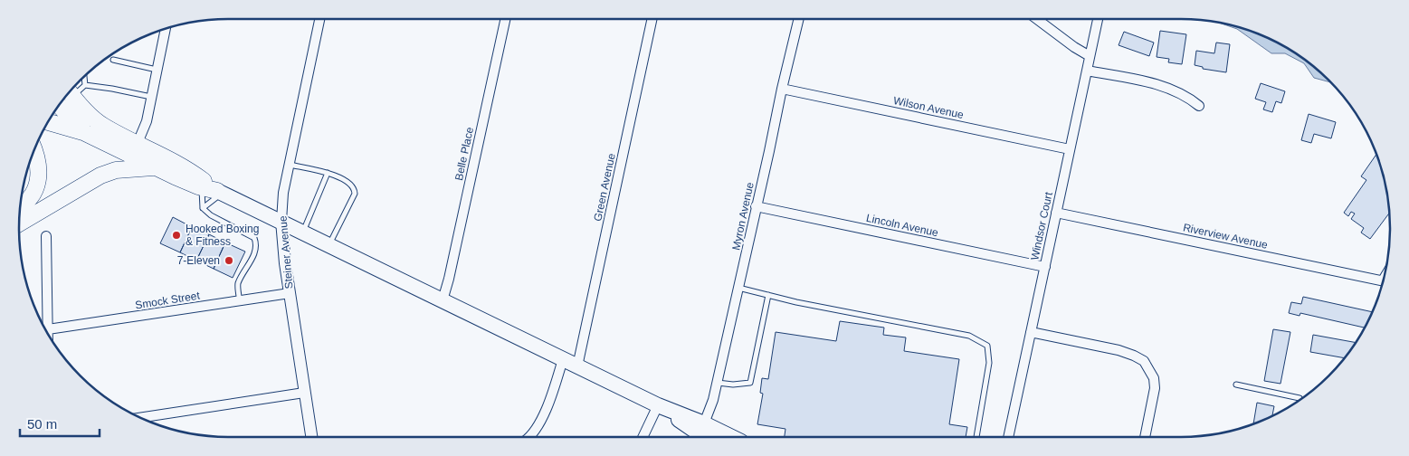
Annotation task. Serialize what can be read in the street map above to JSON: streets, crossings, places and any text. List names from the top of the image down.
{
  "streets": {
    "street": [
      "Wilson Avenue",
      "Belle Place",
      "Green Avenue",
      "Myron Avenue",
      "Lincoln Avenue",
      "Windsor Court",
      "Riverview Avenue",
      "Steiner Avenue",
      "Smock Street"
    ]
  },
  "crossings": [
    ["Wilson Avenue", "Myron Avenue"],
    ["Wilson Avenue", "Windsor Court"],
    ["Myron Avenue", "Lincoln Avenue"],
    ["Lincoln Avenue", "Windsor Court"],
    ["Windsor Court", "Riverview Avenue"],
    ["Steiner Avenue", "Smock Street"]
  ],
  "places": ["Hooked Boxing & Fitness", "7-Eleven"],
  "scale_bar": "50 m"
}
